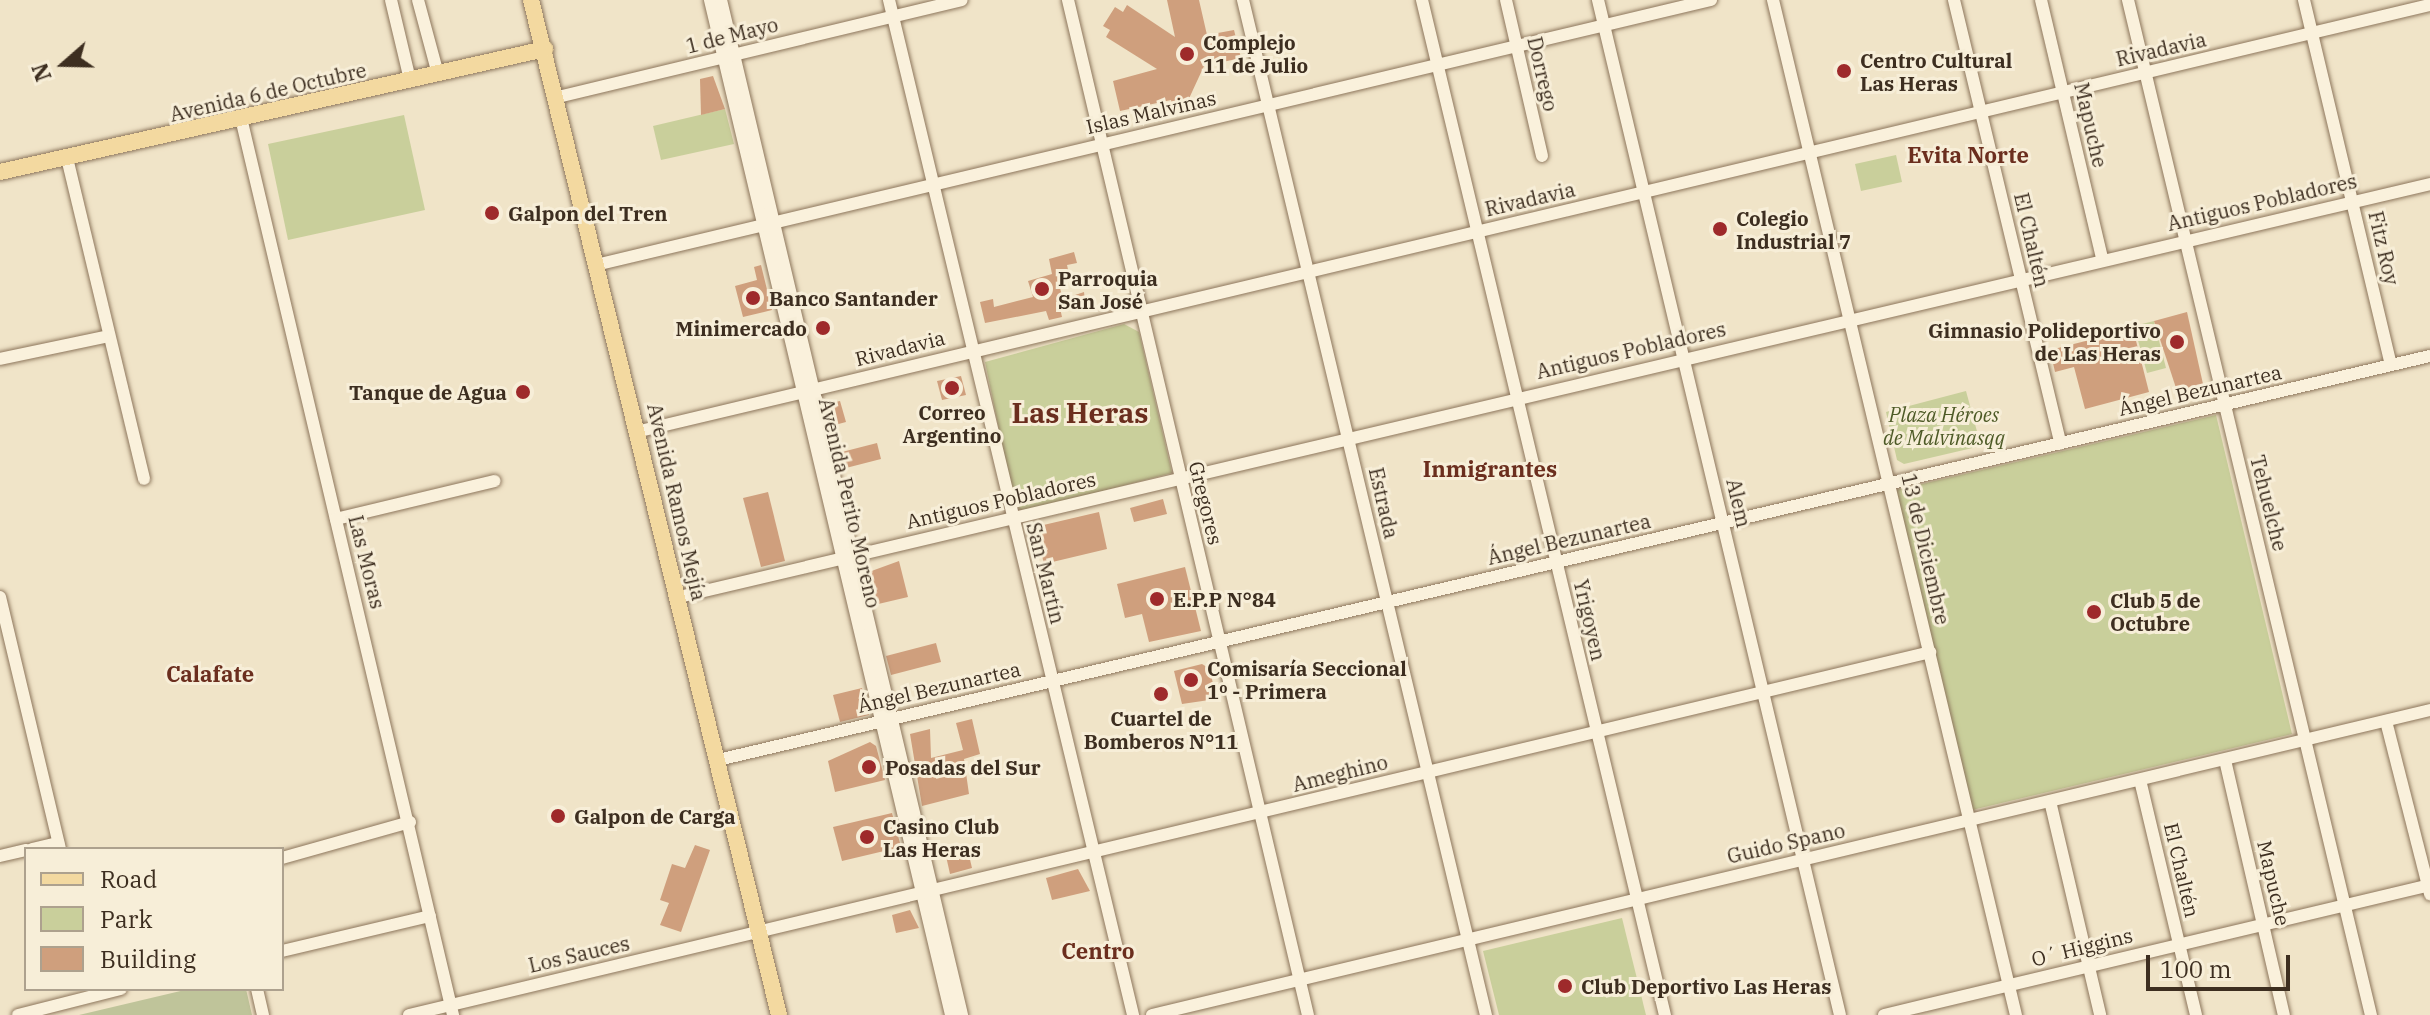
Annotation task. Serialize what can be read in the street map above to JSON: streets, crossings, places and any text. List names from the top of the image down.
{
  "streets": {
    "main road": ["Avenida 6 de Octubre", "Avenida Ramos Mejía"],
    "street": [
      "1 de Mayo",
      "Rivadavia",
      "Dorrego",
      "Islas Malvinas",
      "Mapuche",
      "Antiguos Pobladores",
      "El Chaltén",
      "Fitz Roy",
      "Ángel Bezunartea",
      "Avenida Perito Moreno",
      "Gregores",
      "Estrada",
      "Alem",
      "Tehuelche",
      "13 de Diciembre",
      "Las Moras",
      "San Martín",
      "Yrigoyen",
      "Ameghino",
      "Guido Spano",
      "O´ Higgins",
      "Los Sauces"
    ]
  },
  "crossings": [
    ["1 de Mayo", "Avenida Ramos Mejía"],
    ["1 de Mayo", "Avenida Perito Moreno"],
    ["1 de Mayo", "San Martín"],
    ["Rivadavia", "Mapuche"],
    ["Rivadavia", "El Chaltén"],
    ["Rivadavia", "Fitz Roy"],
    ["Rivadavia", "Avenida Ramos Mejía"],
    ["Rivadavia", "Avenida Perito Moreno"],
    ["Rivadavia", "Gregores"],
    ["Rivadavia", "Estrada"],
    ["Rivadavia", "Alem"],
    ["Rivadavia", "Tehuelche"],
    ["Rivadavia", "13 de Diciembre"],
    ["Rivadavia", "San Martín"],
    ["Rivadavia", "Yrigoyen"],
    ["Dorrego", "Islas Malvinas"],
    ["Avenida 6 de Octubre", "Avenida Ramos Mejía"],
    ["Avenida 6 de Octubre", "Las Moras"],
    ["Islas Malvinas", "Avenida Ramos Mejía"],
    ["Islas Malvinas", "Avenida Perito Moreno"],
    ["Islas Malvinas", "Gregores"],
    ["Islas Malvinas", "Estrada"],
    ["Islas Malvinas", "Alem"],
    ["Islas Malvinas", "San Martín"],
    ["Islas Malvinas", "Yrigoyen"],
    ["Mapuche", "Antiguos Pobladores"],
    ["Mapuche", "Guido Spano"],
    ["Mapuche", "O´ Higgins"],
    ["Antiguos Pobladores", "El Chaltén"],
    ["Antiguos Pobladores", "Fitz Roy"],
    ["Antiguos Pobladores", "Avenida Ramos Mejía"],
    ["Antiguos Pobladores", "Avenida Perito Moreno"],
    ["Antiguos Pobladores", "Gregores"],
    ["Antiguos Pobladores", "Estrada"],
    ["Antiguos Pobladores", "Alem"],
    ["Antiguos Pobladores", "Tehuelche"],
    ["Antiguos Pobladores", "13 de Diciembre"],
    ["Antiguos Pobladores", "San Martín"],
    ["Antiguos Pobladores", "Yrigoyen"],
    ["El Chaltén", "Ángel Bezunartea"],
    ["El Chaltén", "Guido Spano"],
    ["El Chaltén", "O´ Higgins"],
    ["Fitz Roy", "Ángel Bezunartea"],
    ["Ángel Bezunartea", "Avenida Ramos Mejía"],
    ["Ángel Bezunartea", "Avenida Perito Moreno"],
    ["Ángel Bezunartea", "Gregores"],
    ["Ángel Bezunartea", "Estrada"],
    ["Ángel Bezunartea", "Alem"],
    ["Ángel Bezunartea", "Tehuelche"],
    ["Ángel Bezunartea", "13 de Diciembre"],
    ["Ángel Bezunartea", "San Martín"],
    ["Ángel Bezunartea", "Yrigoyen"],
    ["Avenida Ramos Mejía", "Ameghino"],
    ["Avenida Ramos Mejía", "Los Sauces"],
    ["Avenida Perito Moreno", "Ameghino"],
    ["Gregores", "Ameghino"],
    ["Gregores", "Guido Spano"],
    ["Estrada", "Ameghino"],
    ["Estrada", "Guido Spano"],
    ["Alem", "Ameghino"],
    ["Alem", "Guido Spano"],
    ["Tehuelche", "Guido Spano"],
    ["Tehuelche", "O´ Higgins"],
    ["13 de Diciembre", "Ameghino"],
    ["13 de Diciembre", "Guido Spano"],
    ["13 de Diciembre", "O´ Higgins"],
    ["Las Moras", "Los Sauces"],
    ["San Martín", "Ameghino"],
    ["Yrigoyen", "Ameghino"],
    ["Yrigoyen", "Guido Spano"],
    ["Ameghino", "Los Sauces"]
  ],
  "districts": [
    "Evita Norte",
    "Las Heras",
    "Inmigrantes",
    "Calafate",
    "Centro"
  ],
  "parks": ["Plaza Héroes de Malvinasqq"],
  "places": [
    "Complejo 11 de Julio",
    "Centro Cultural Las Heras",
    "Galpon del Tren",
    "Colegio Industrial 7",
    "Parroquia San José",
    "Banco Santander",
    "Minimercado",
    "Gimnasio Polideportivo de Las Heras",
    "Correo Argentino",
    "Tanque de Agua",
    "E.P.P N°84",
    "Club 5 de Octubre",
    "Comisaría Seccional 1º - Primera",
    "Cuartel de Bomberos N°11",
    "Posadas del Sur",
    "Galpon de Carga",
    "Casino Club Las Heras",
    "Club Deportivo Las Heras"
  ],
  "legend": ["Road", "Park", "Building"],
  "scale_bar": "100 m",
  "north": "left"
}
